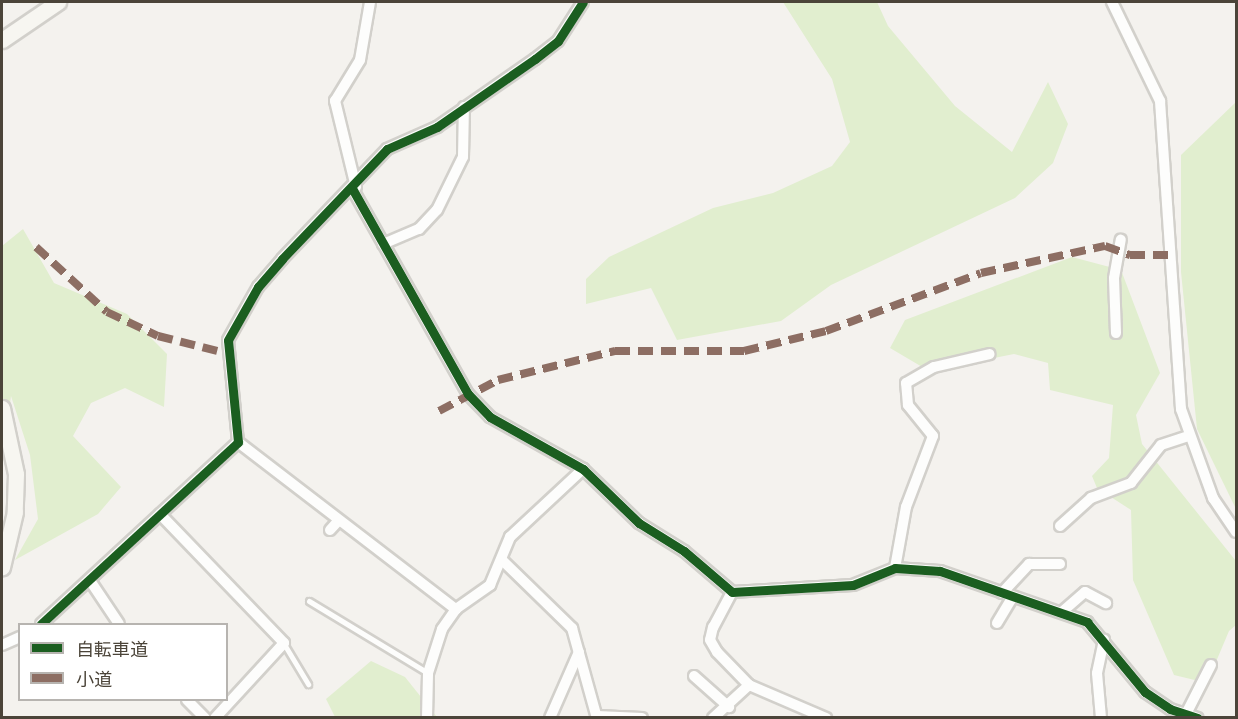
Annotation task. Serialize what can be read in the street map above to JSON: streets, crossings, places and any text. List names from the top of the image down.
{
  "legend": ["自転車道", "小道"]
}
